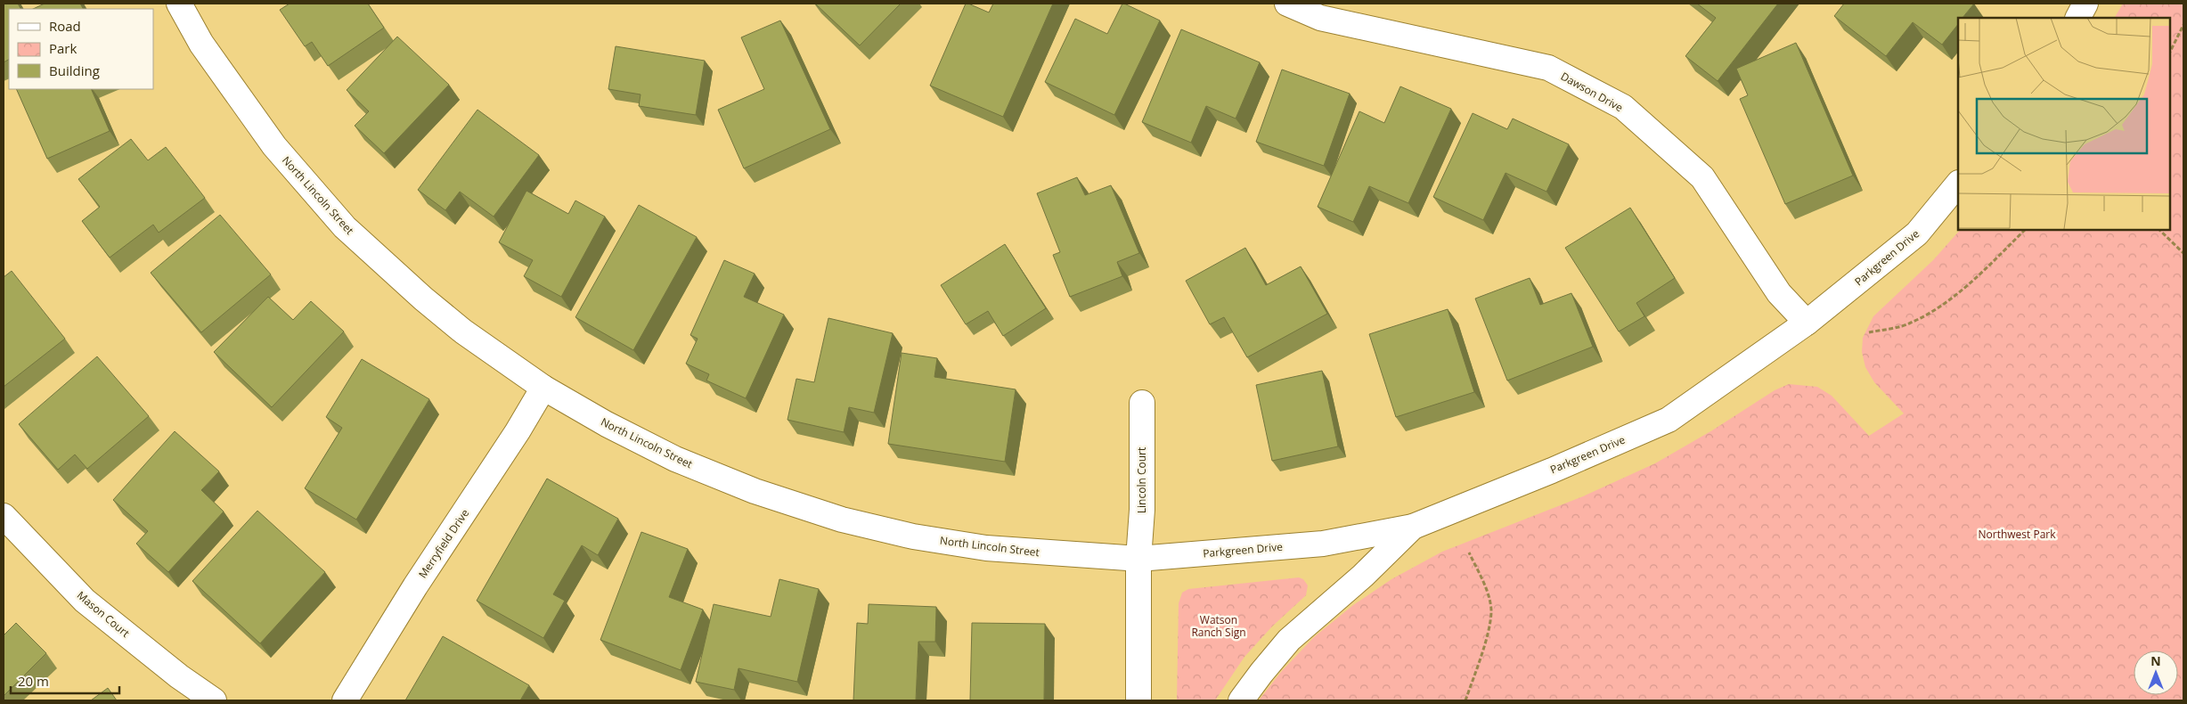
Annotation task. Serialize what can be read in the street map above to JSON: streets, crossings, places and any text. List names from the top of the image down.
{
  "streets": {
    "street": [
      "Dawson Drive",
      "North Lincoln Street",
      "Parkgreen Drive",
      "Lincoln Court",
      "Merryfield Drive",
      "Mason Court"
    ]
  },
  "crossings": [
    ["Dawson Drive", "Parkgreen Drive"],
    ["North Lincoln Street", "Parkgreen Drive"],
    ["North Lincoln Street", "Lincoln Court"],
    ["North Lincoln Street", "Merryfield Drive"],
    ["Parkgreen Drive", "Lincoln Court"]
  ],
  "parks": ["Northwest Park", "Watson Ranch Sign"],
  "legend": ["Road", "Park", "Building"],
  "scale_bar": "20 m",
  "north": "top"
}
